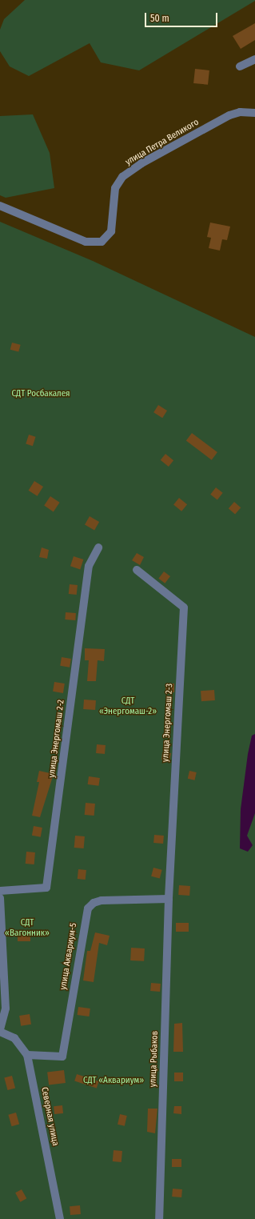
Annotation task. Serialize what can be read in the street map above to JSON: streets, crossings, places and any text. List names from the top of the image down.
{
  "streets": {
    "street": [
      "улица Петра Великого",
      "улица Энергомаш 2-3",
      "улица Энергомаш 2-2",
      "улица Аквариум-5",
      "улица Рыбаков",
      "Северная улица"
    ]
  },
  "crossings": [
    ["улица Энергомаш 2-3", "улица Аквариум-5"],
    ["улица Энергомаш 2-3", "улица Рыбаков"],
    ["улица Аквариум-5", "улица Рыбаков"],
    ["улица Аквариум-5", "Северная улица"]
  ],
  "parks": [
    "СДТ Росбакалея",
    "СДТ «Энергомаш-2»",
    "СДТ «Вагонник»",
    "СДТ «Аквариум»"
  ],
  "scale_bar": "50 m"
}
